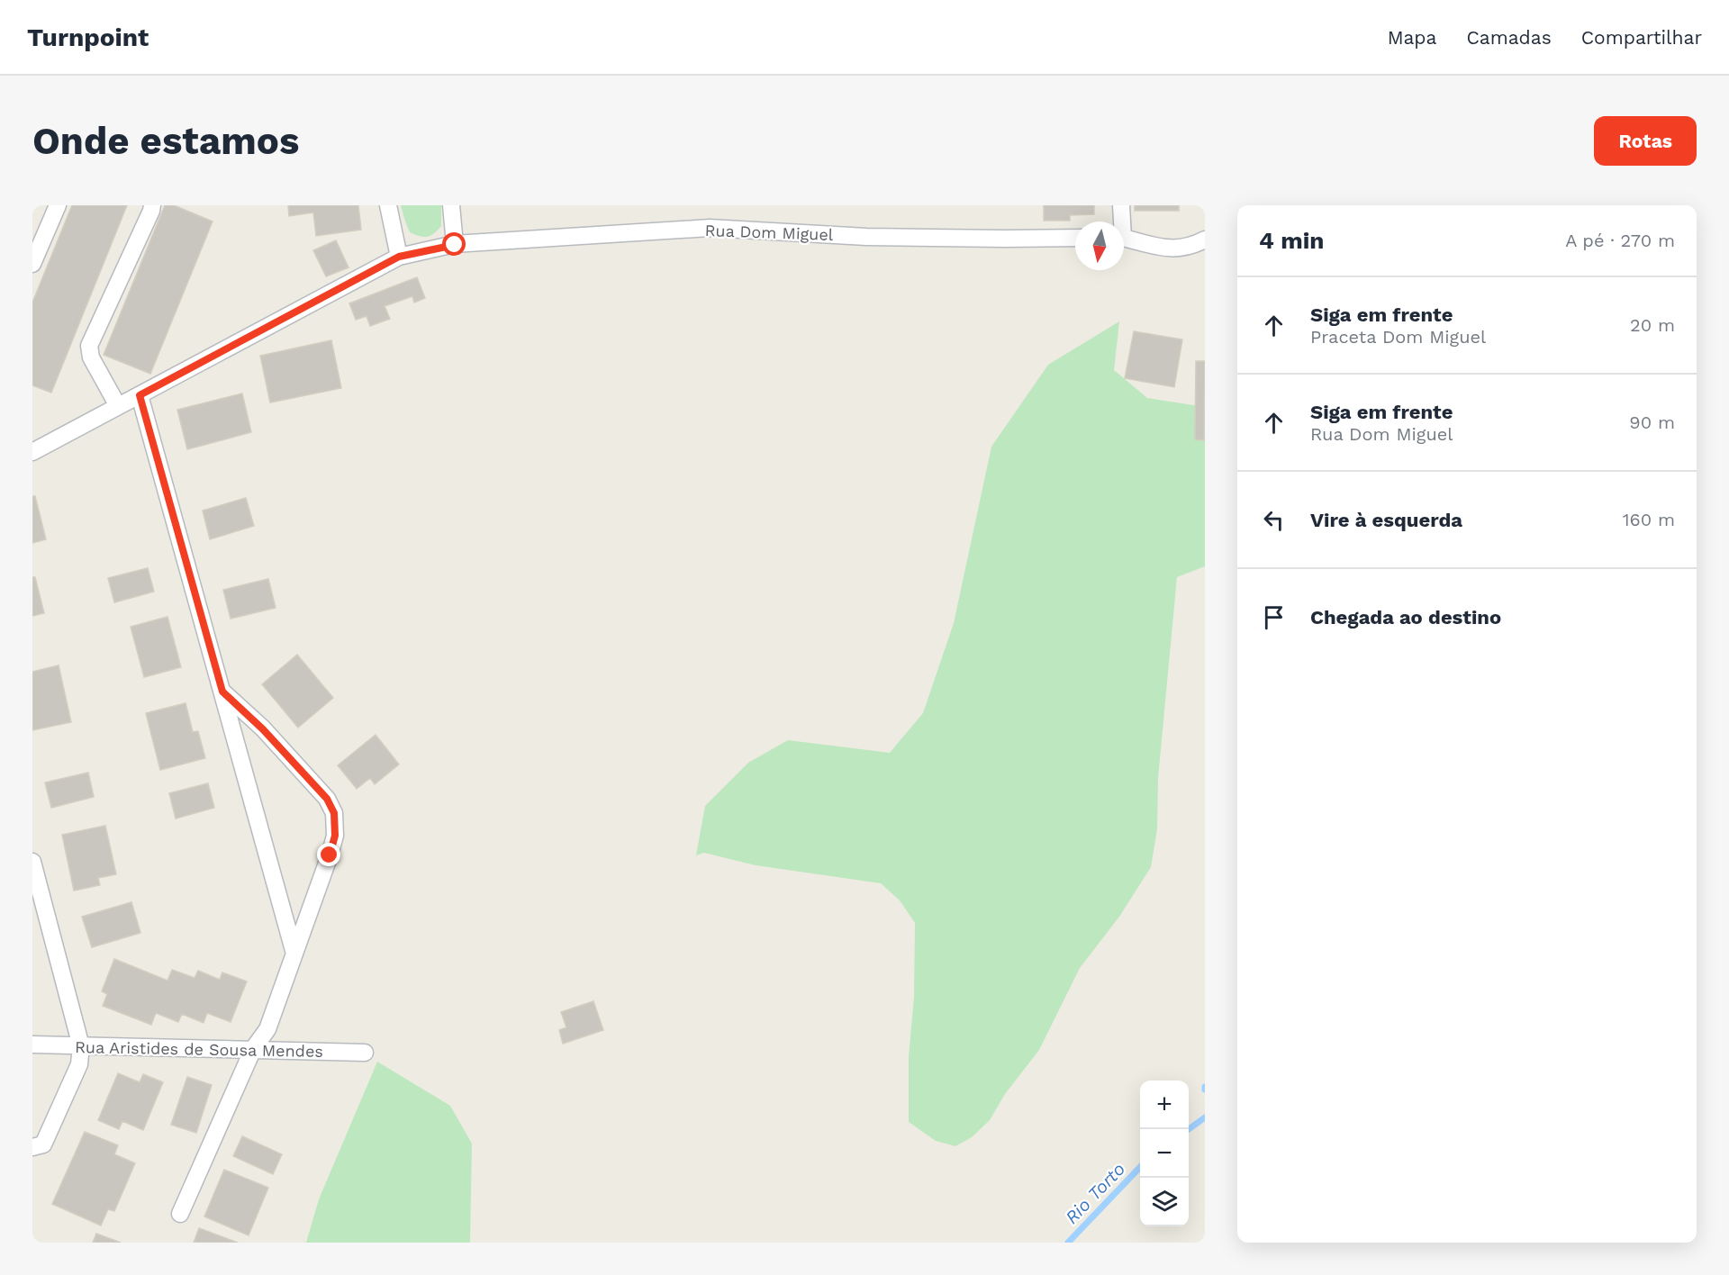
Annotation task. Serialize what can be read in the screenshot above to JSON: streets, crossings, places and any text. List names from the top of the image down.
{
  "streets": {
    "street": ["Rua Dom Miguel", "Rua Aristides de Sousa Mendes"]
  },
  "water": ["Rio Torto"],
  "north": "bottom",
  "page": {
    "header": "Turnpoint",
    "nav": ["Mapa", "Camadas", "Compartilhar"],
    "buttons": "Rotas",
    "title": "Onde estamos",
    "heading": ["4 min", "A pé · 270 m"],
    "list": [
      ["Siga em frente", "Praceta Dom Miguel", "20 m"],
      ["Siga em frente", "Rua Dom Miguel", "90 m"],
      ["Vire à esquerda", "160 m"],
      "Chegada ao destino"
    ],
    "map_buttons": ["+", "−"]
  }
}
